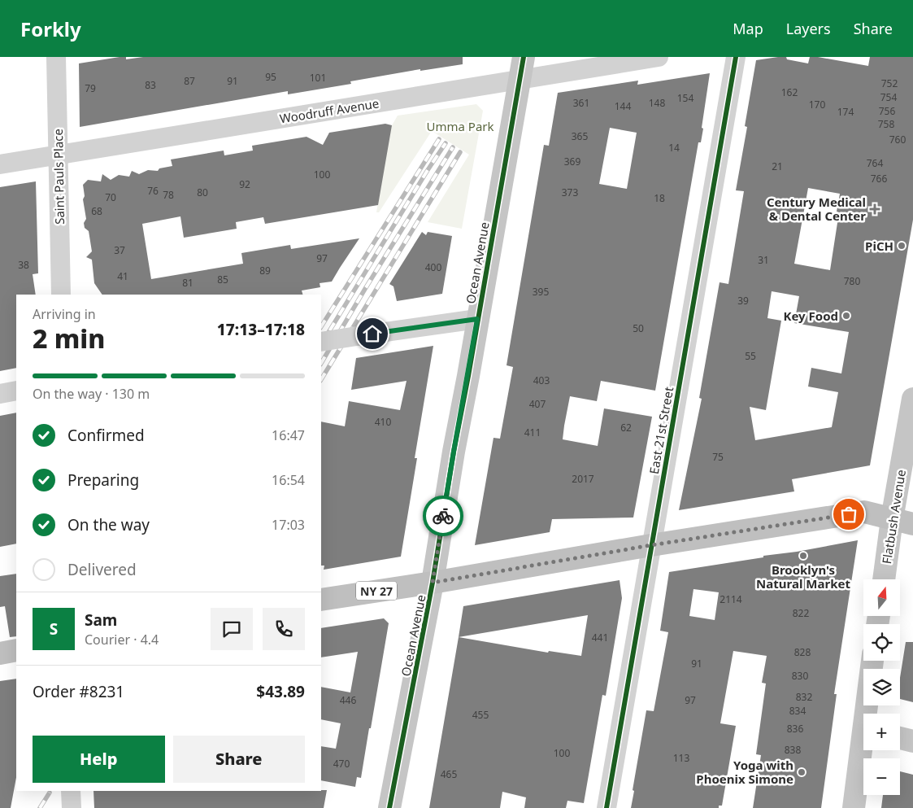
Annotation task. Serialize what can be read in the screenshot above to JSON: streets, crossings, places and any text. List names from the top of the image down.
{
  "streets": {
    "highway": ["NY 27"],
    "main road": ["Ocean Avenue", "Flatbush Avenue"],
    "street": ["Woodruff Avenue", "Saint Pauls Place", "East 21st Street"]
  },
  "crossings": [
    ["Woodruff Avenue", "Saint Pauls Place"],
    ["Woodruff Avenue", "Ocean Avenue"],
    ["Ocean Avenue", "NY 27"],
    ["East 21st Street", "NY 27"],
    ["Flatbush Avenue", "NY 27"]
  ],
  "parks": ["Umma Park"],
  "places": {
    "health": ["Century Medical & Dental Center"],
    "other": [
      "PiCH",
      "Key Food",
      "Brooklyn's Natural Market",
      "Yoga with Phoenix Simone"
    ]
  },
  "house_numbers": [
    "95",
    "101",
    "87",
    "91",
    "752",
    "83",
    "79",
    "162",
    "754",
    "154",
    "361",
    "148",
    "170",
    "144",
    "756",
    "174",
    "758",
    "365",
    "760",
    "14",
    "369",
    "764",
    "21",
    "100",
    "766",
    "92",
    "76",
    "80",
    "373",
    "78",
    "70",
    "18",
    "68",
    "37",
    "97",
    "31",
    "38",
    "400",
    "89",
    "41",
    "85",
    "780",
    "81",
    "395",
    "39",
    "50",
    "55",
    "403",
    "407",
    "410",
    "62",
    "411",
    "75",
    "2017",
    "2114",
    "822",
    "441",
    "828",
    "91",
    "830",
    "832",
    "446",
    "97",
    "834",
    "455",
    "836",
    "838",
    "100",
    "113",
    "470",
    "465"
  ],
  "north": "top",
  "page": {
    "header": "Forkly",
    "nav": ["Map", "Layers", "Share"],
    "heading": ["2 min", "Arriving in", "17:13–17:18"],
    "panel": [
      "Sam",
      "Courier · 4.4",
      "Order #8231",
      "$43.89"
    ],
    "bar": "On the way · 130 m",
    "list": [
      ["Confirmed", "16:47"],
      ["Preparing", "16:54"],
      ["On the way", "17:03"],
      "Delivered"
    ],
    "map_buttons": ["+", "−"],
    "round": "S",
    "buttons": ["Help", "Share"]
  }
}
